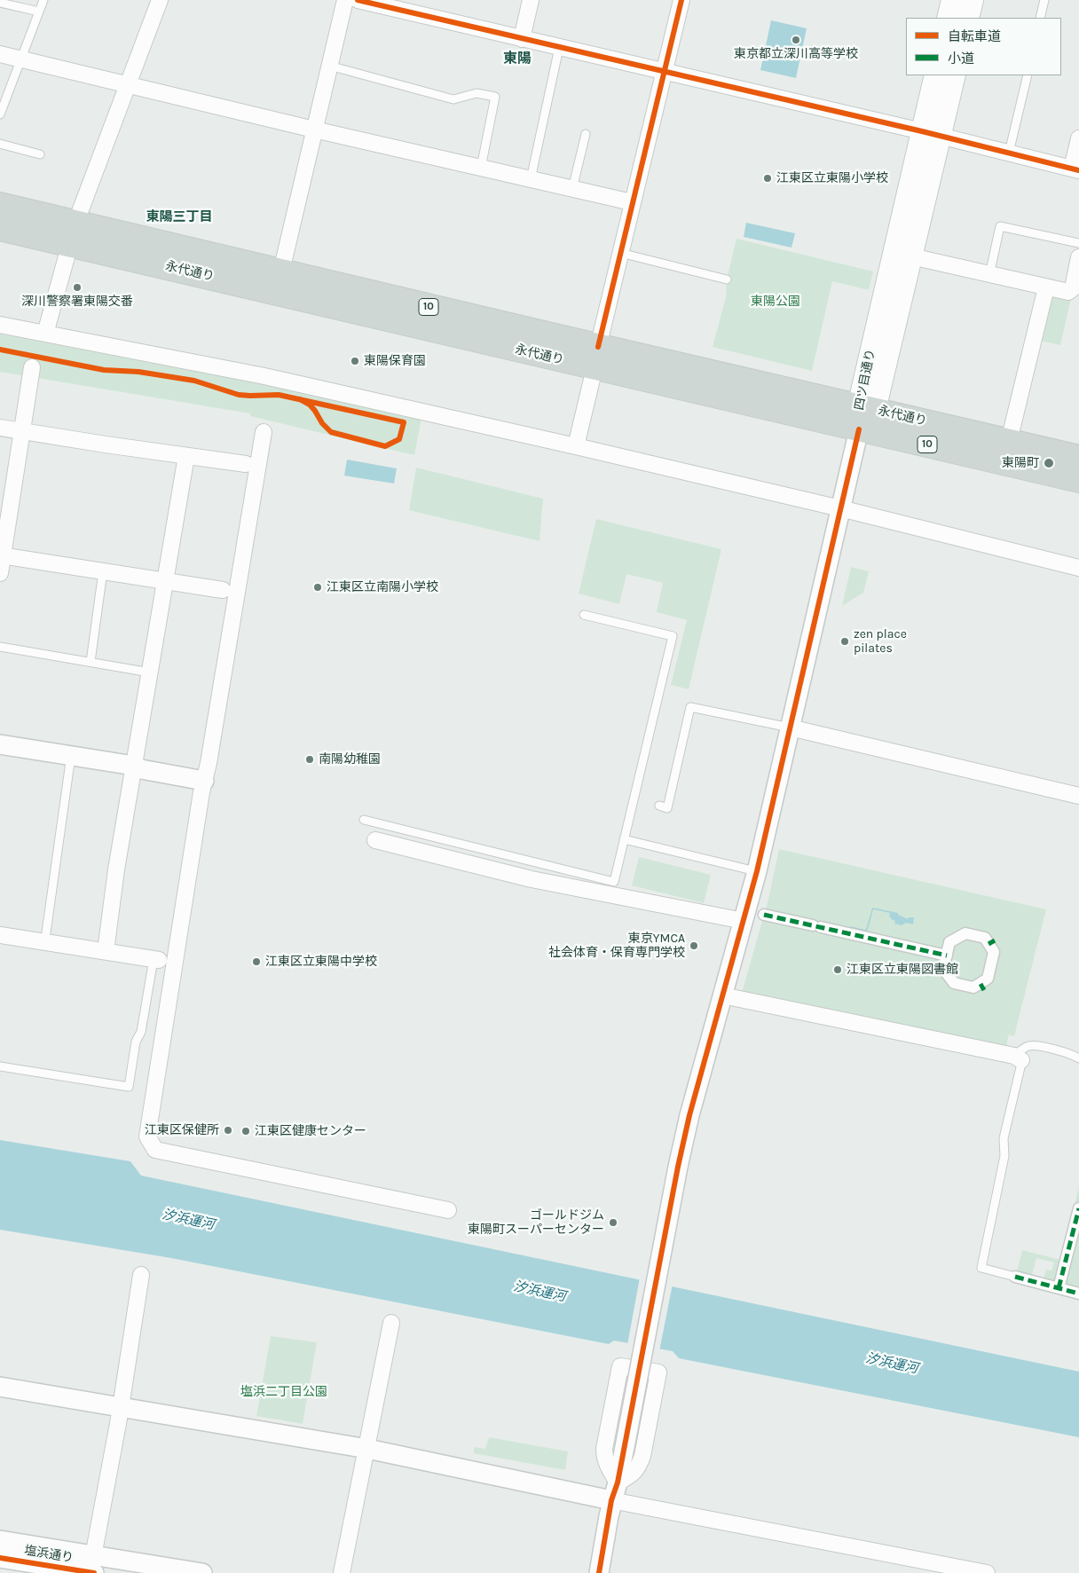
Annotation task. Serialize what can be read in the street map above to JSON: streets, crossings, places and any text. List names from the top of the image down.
{
  "streets": {
    "main road": ["永代通り", "10", "四ツ目通り"],
    "street": ["塩浜通り"]
  },
  "crossings": [
    ["永代通り", "四ツ目通り"]
  ],
  "districts": ["東陽", "東陽三丁目"],
  "water": ["汐浜運河"],
  "parks": ["東陽公園", "塩浜二丁目公園"],
  "places": [
    "東京都立深川高等学校",
    "江東区立東陽小学校",
    "深川警察署東陽交番",
    "東陽保育園",
    "東陽町",
    "江東区立南陽小学校",
    "zen place pilates",
    "南陽幼稚園",
    "東京YMCA 社会体育・保育専門学校",
    "江東区立東陽中学校",
    "江東区立東陽図書館",
    "江東区保健所",
    "江東区健康センター",
    "ゴールドジム 東陽町スーパーセンター"
  ],
  "legend": ["自転車道", "小道"]
}
